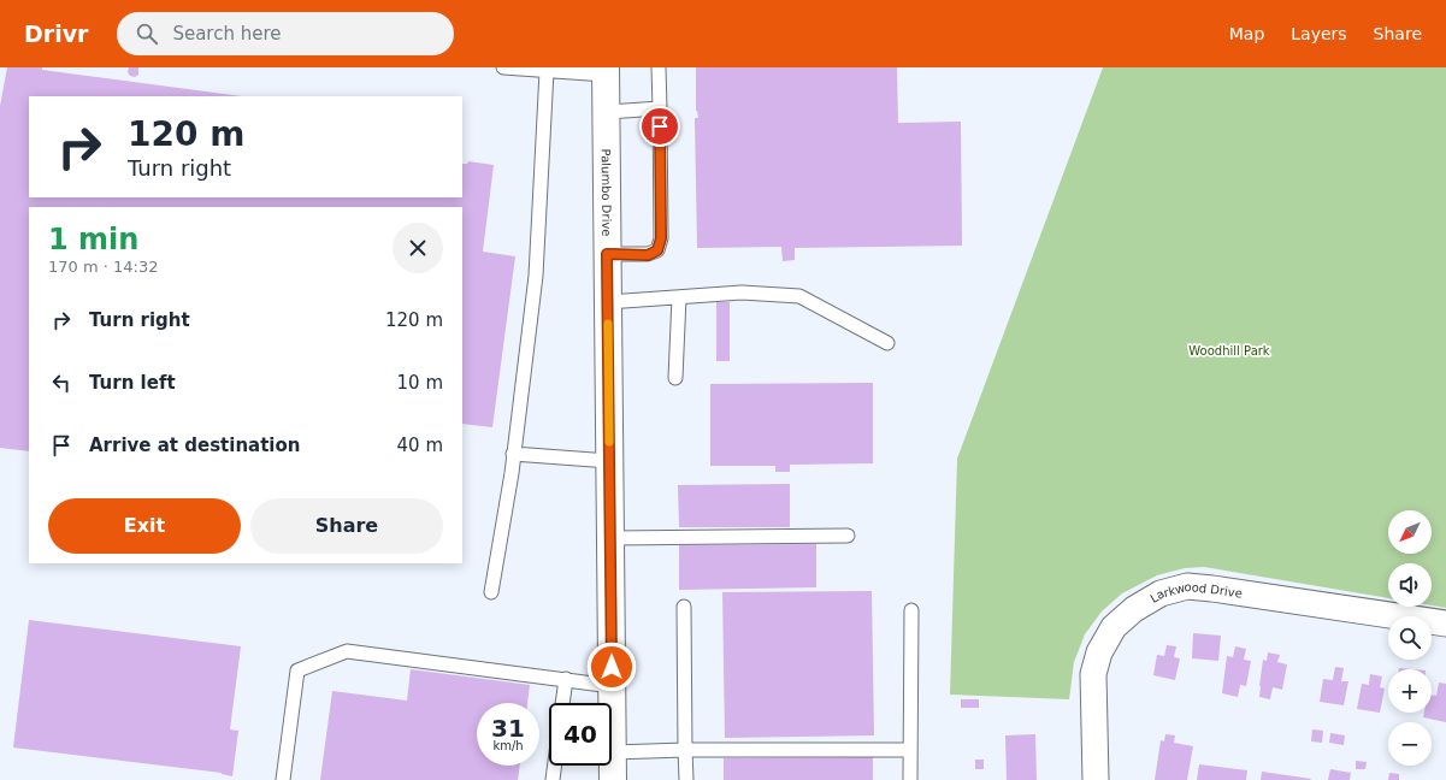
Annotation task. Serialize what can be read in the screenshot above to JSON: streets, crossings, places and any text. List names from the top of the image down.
{
  "streets": {
    "street": ["Palumbo Drive", "Larkwood Drive"]
  },
  "parks": ["Woodhill Park"],
  "north": "bottom left",
  "page": {
    "header": "Drivr",
    "search": "Search here",
    "nav": ["Map", "Layers", "Share"],
    "turn": ["120 m", "Turn right"],
    "heading": ["1 min", "170 m · 14:32"],
    "list": [
      {
        "name": "Turn right",
        "value": "120 m"
      },
      {
        "name": "Turn left",
        "value": "10 m"
      },
      {
        "name": "Arrive at destination",
        "value": "40 m"
      }
    ],
    "buttons": ["Exit", "Share"],
    "map_buttons": ["+", "−"],
    "speed": "31 km/h",
    "limit": "40"
  }
}
